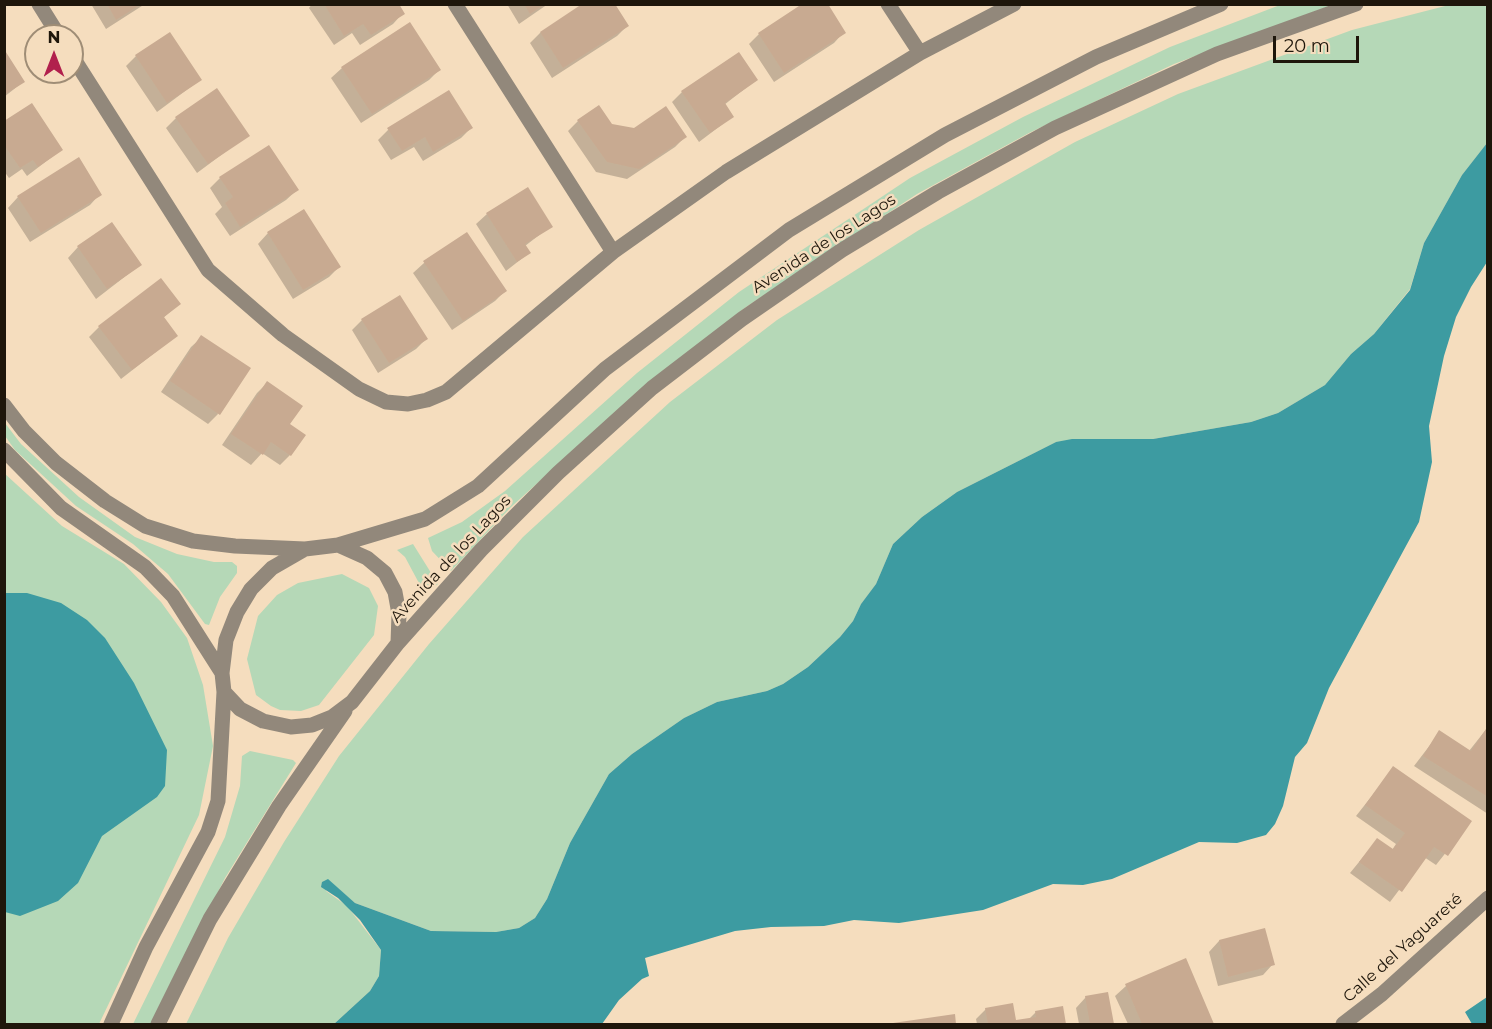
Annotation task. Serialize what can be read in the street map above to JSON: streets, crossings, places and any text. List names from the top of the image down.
{
  "streets": {
    "street": ["Avenida de los Lagos", "Calle del Yaguareté"]
  },
  "scale_bar": "20 m",
  "north": "top"
}
